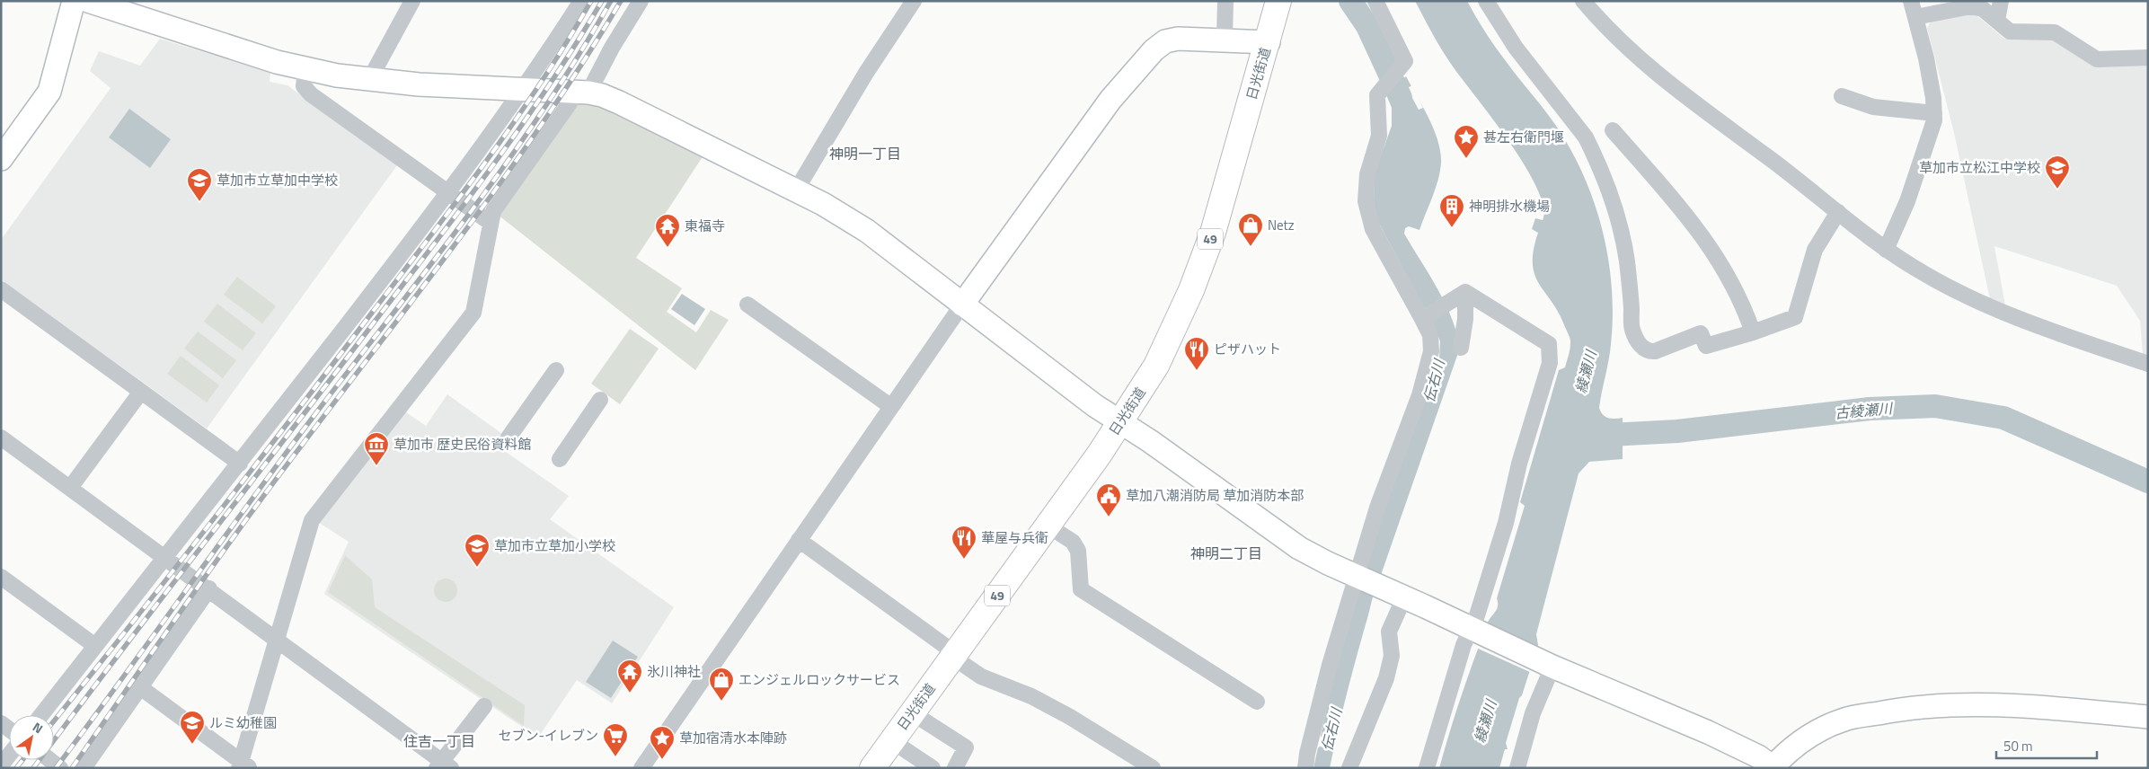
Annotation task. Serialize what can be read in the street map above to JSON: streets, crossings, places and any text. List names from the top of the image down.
{
  "streets": {
    "main road": ["日光街道", "49"]
  },
  "districts": ["神明一丁目", "神明二丁目", "住吉一丁目"],
  "water": ["綾瀬川", "伝右川", "古綾瀬川"],
  "places": {
    "place": ["甚左右衛門堰", "草加宿清水本陣跡"],
    "school or university": [
      "草加市立松江中学校",
      "草加市立草加中学校",
      "草加市立草加小学校",
      "ルミ幼稚園"
    ],
    "building": ["神明排水機場"],
    "shop": ["Netz", "エンジェルロックサービス"],
    "temple": ["東福寺", "氷川神社"],
    "restaurant": ["ピザハット", "華屋与兵衛"],
    "museum": ["草加市 歴史民俗資料館"],
    "public building": ["草加八潮消防局 草加消防本部"],
    "supermarket": ["セブン-イレブン"]
  },
  "scale_bar": "50 m",
  "north": "top right"
}
